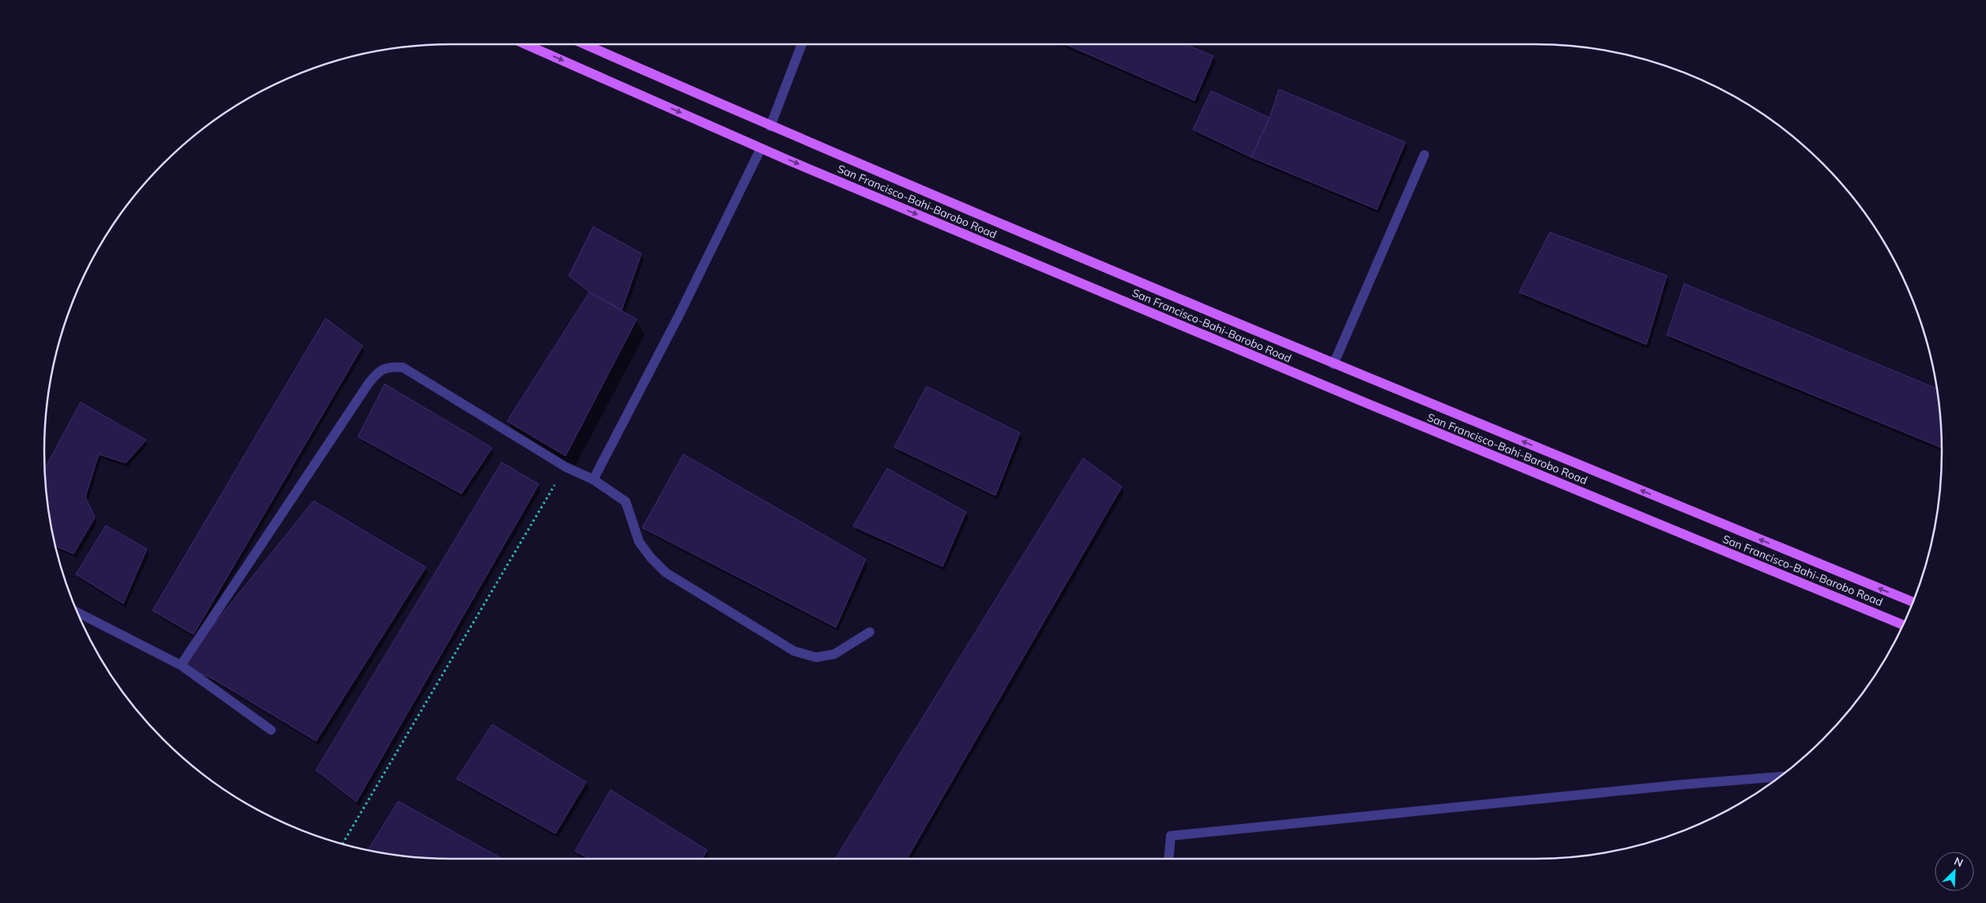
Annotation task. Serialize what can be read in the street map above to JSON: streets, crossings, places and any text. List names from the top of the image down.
{
  "streets": {
    "main road": ["San Francisco-Bahi-Barobo Road"]
  },
  "north": "top right"
}
